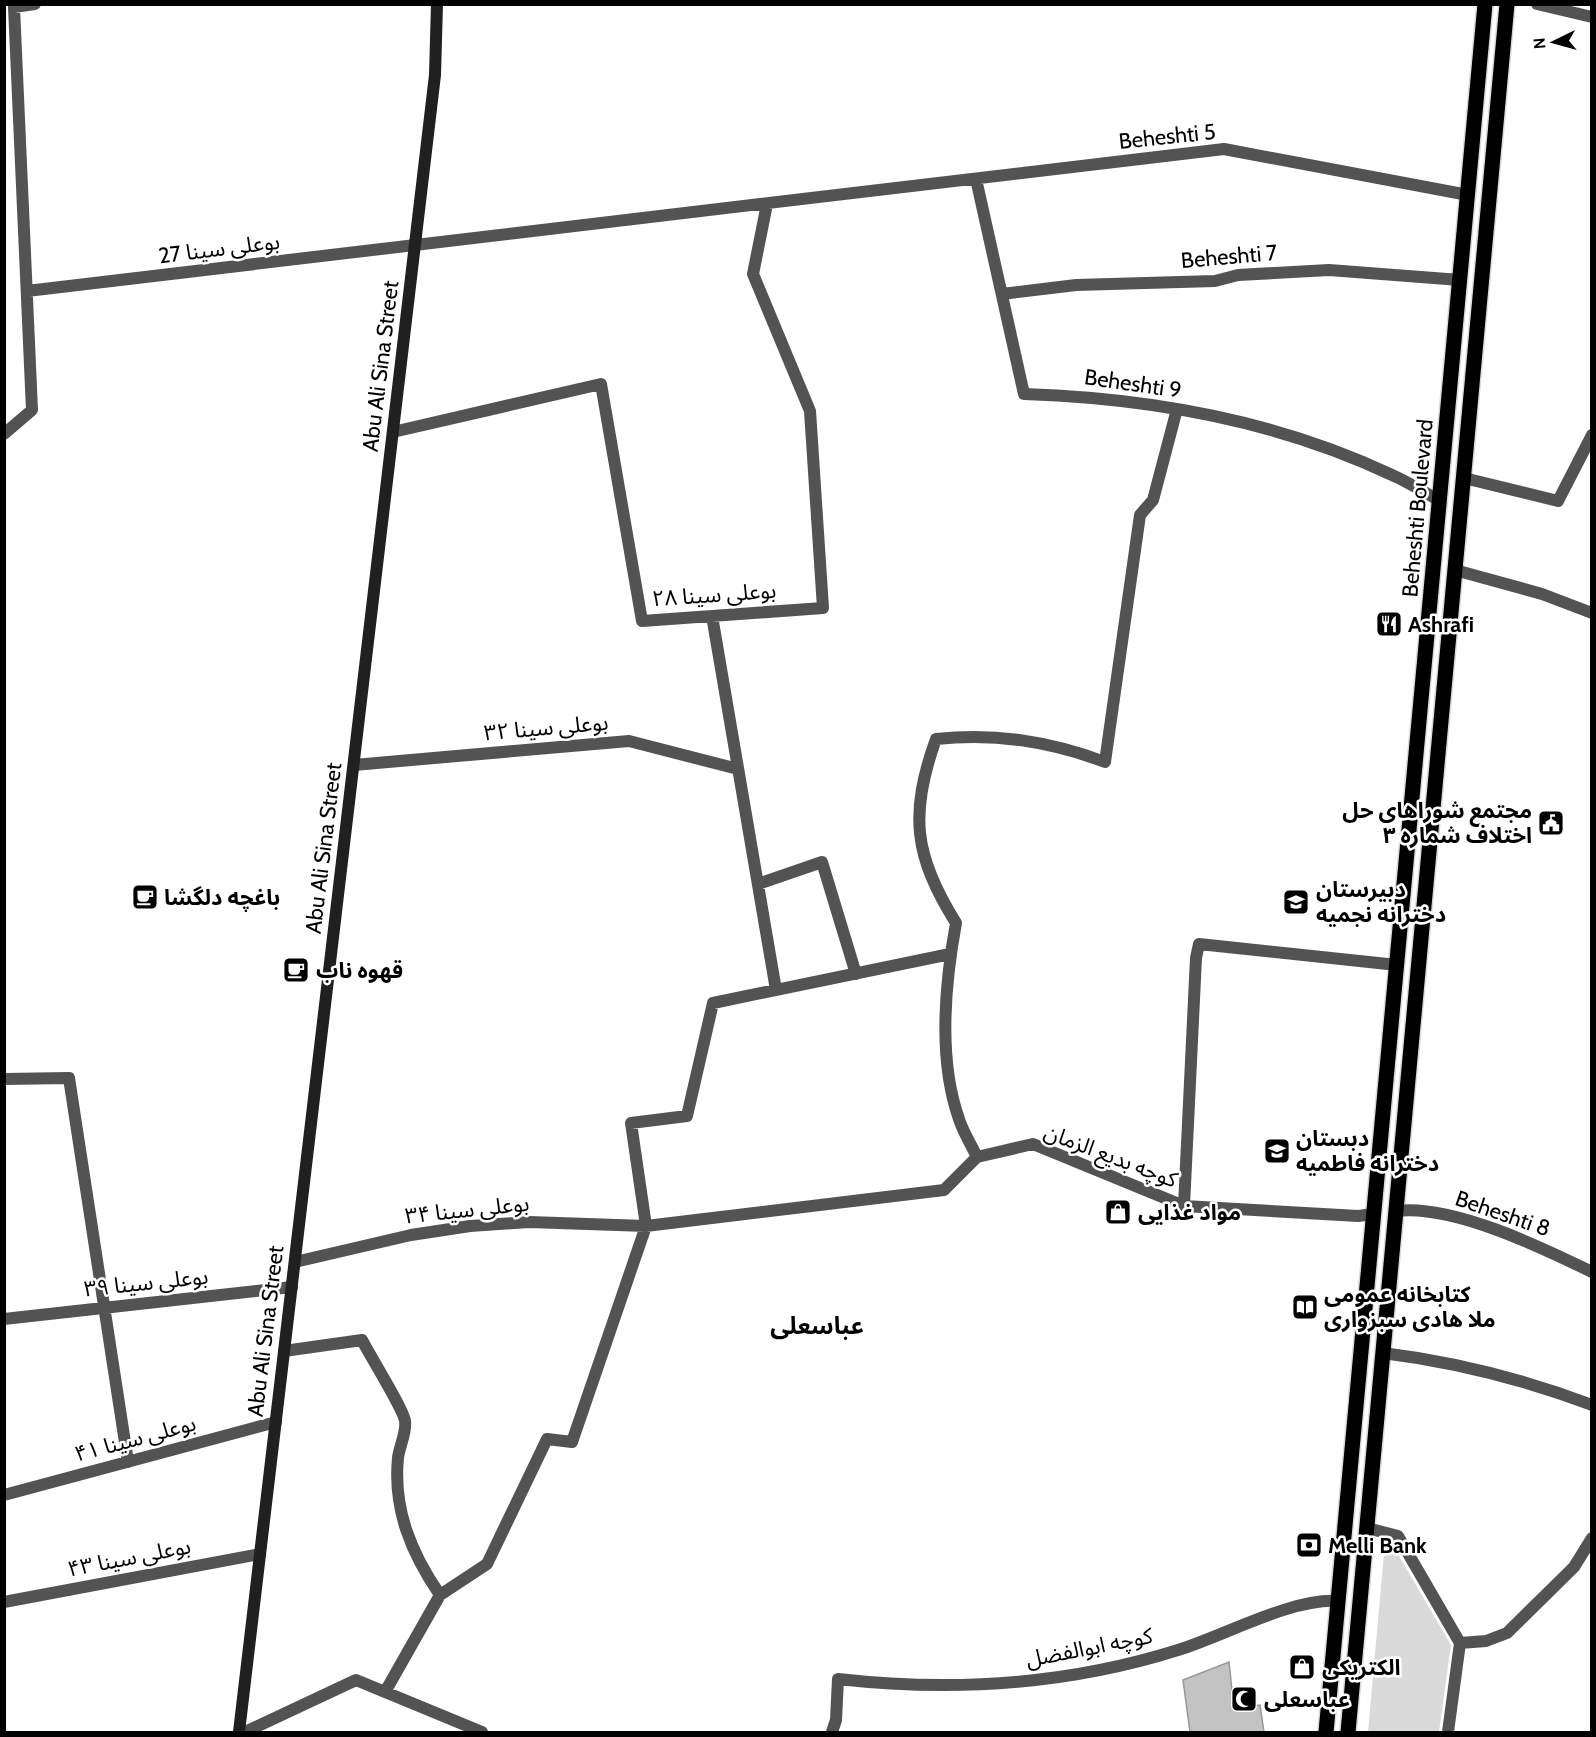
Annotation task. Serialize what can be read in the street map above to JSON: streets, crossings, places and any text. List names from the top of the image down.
{
  "streets": {
    "main road": ["Abu Ali Sina Street", "Beheshti Boulevard"],
    "street": [
      "Beheshti 5",
      "بوعلی سینا 27",
      "Beheshti 7",
      "Beheshti 9",
      "بوعلی سینا ۲۸",
      "بوعلی سینا ۳۲",
      "کوچه بدیع الزمان",
      "بوعلی سینا ۳۴",
      "Beheshti 8",
      "بوعلی سینا ۳۹",
      "بوعلی سینا ۴۱",
      "بوعلی سینا ۴۳",
      "کوچه ابوالفضل"
    ]
  },
  "crossings": [
    ["Beheshti 5", "بوعلی سینا 27"],
    ["Beheshti 5", "Beheshti 9"],
    ["Beheshti 5", "Beheshti Boulevard"],
    ["Beheshti 5", "بوعلی سینا ۲۸"],
    ["بوعلی سینا 27", "Abu Ali Sina Street"],
    ["بوعلی سینا 27", "بوعلی سینا ۲۸"],
    ["Beheshti 7", "Beheshti 9"],
    ["Beheshti 7", "Beheshti Boulevard"],
    ["Abu Ali Sina Street", "بوعلی سینا ۲۸"],
    ["Abu Ali Sina Street", "بوعلی سینا ۳۲"],
    ["Abu Ali Sina Street", "بوعلی سینا ۳۴"],
    ["Abu Ali Sina Street", "بوعلی سینا ۳۹"],
    ["Abu Ali Sina Street", "بوعلی سینا ۴۱"],
    ["Abu Ali Sina Street", "بوعلی سینا ۴۳"],
    ["Beheshti 9", "Beheshti Boulevard"],
    ["Beheshti Boulevard", "کوچه بدیع الزمان"],
    ["Beheshti Boulevard", "Beheshti 8"],
    ["Beheshti Boulevard", "کوچه ابوالفضل"],
    ["کوچه بدیع الزمان", "بوعلی سینا ۳۴"]
  ],
  "districts": ["عباسعلی"],
  "places": {
    "restaurant": ["Ashrafi"],
    "public building": ["مجتمع شوراهای حل اختلاف شماره ۳"],
    "cafe": ["باغچه دلگشا", "قهوه ناب"],
    "school or university": ["دبیرستان دخترانه نجمیه", "دبستان دخترانه فاطمیه"],
    "shop": ["مواد غذایی", "الکتریکی"],
    "library": ["کتابخانه عمومی ملا هادی سبزواری"],
    "bank": ["Melli Bank"],
    "mosque": ["عباسعلی"]
  },
  "north": "left"
}
